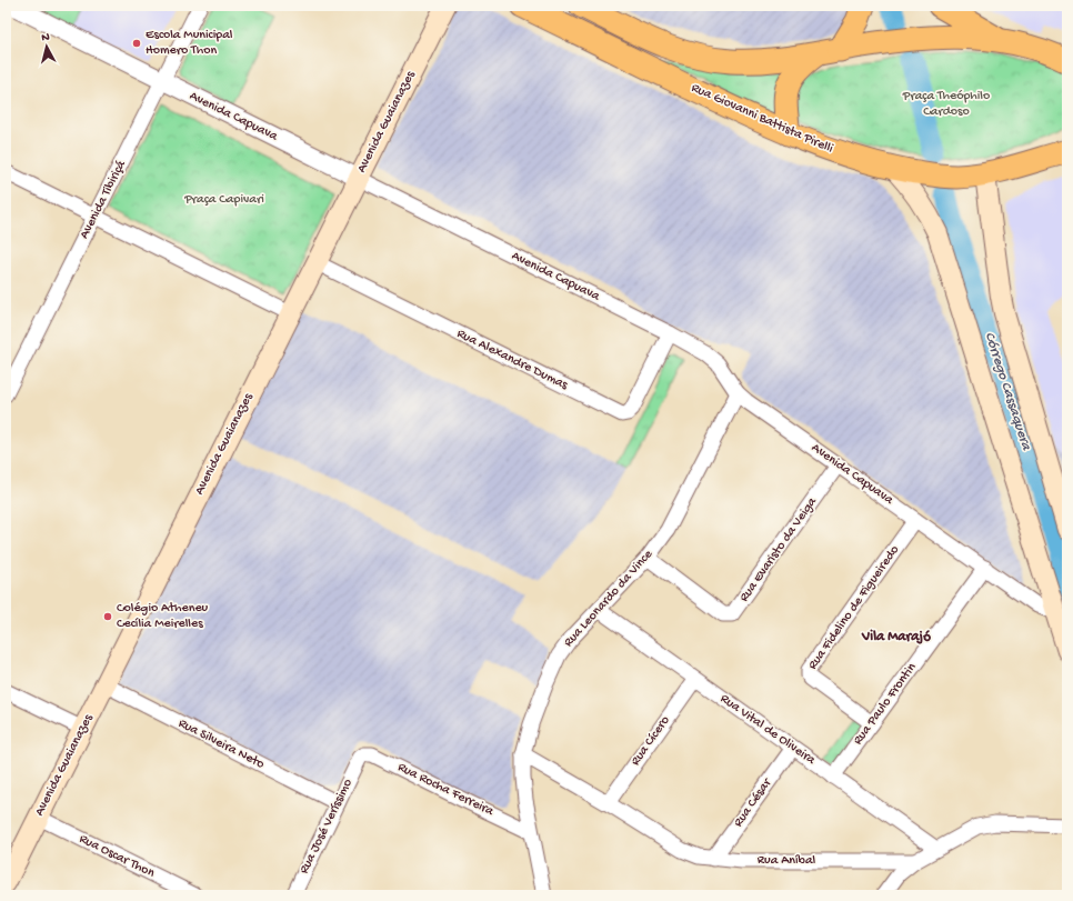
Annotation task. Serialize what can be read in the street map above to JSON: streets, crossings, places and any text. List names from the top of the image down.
{
  "streets": {
    "highway": ["Rua Giovanni Battista Pirelli"],
    "main road": ["Avenida Guaianazes"],
    "street": [
      "Avenida Capuava",
      "Avenida Tibiriçá",
      "Rua Alexandre Dumas",
      "Rua Evaristo da Veiga",
      "Rua Leonardo da Vince",
      "Rua Fidelino de Figueiredo",
      "Rua Paulo Frontin",
      "Rua Vital de Oliveira",
      "Rua Cícero",
      "Rua Silveira Neto",
      "Rua Rocha Ferreira",
      "Rua César",
      "Rua José Veríssimo",
      "Rua Oscar Thon",
      "Rua Aníbal"
    ]
  },
  "crossings": [
    ["Avenida Capuava", "Avenida Guaianazes"],
    ["Avenida Capuava", "Avenida Tibiriçá"],
    ["Avenida Capuava", "Rua Alexandre Dumas"],
    ["Avenida Capuava", "Rua Evaristo da Veiga"],
    ["Avenida Capuava", "Rua Leonardo da Vince"],
    ["Avenida Capuava", "Rua Fidelino de Figueiredo"],
    ["Avenida Capuava", "Rua Paulo Frontin"],
    ["Avenida Guaianazes", "Rua Alexandre Dumas"],
    ["Avenida Guaianazes", "Rua Silveira Neto"],
    ["Avenida Guaianazes", "Rua Oscar Thon"],
    ["Rua Evaristo da Veiga", "Rua Leonardo da Vince"],
    ["Rua Leonardo da Vince", "Rua Vital de Oliveira"],
    ["Rua Leonardo da Vince", "Rua Rocha Ferreira"],
    ["Rua Leonardo da Vince", "Rua Aníbal"],
    ["Rua Fidelino de Figueiredo", "Rua Paulo Frontin"],
    ["Rua Paulo Frontin", "Rua Vital de Oliveira"],
    ["Rua Vital de Oliveira", "Rua Cícero"],
    ["Rua Vital de Oliveira", "Rua César"],
    ["Rua Vital de Oliveira", "Rua Aníbal"],
    ["Rua Cícero", "Rua Aníbal"],
    ["Rua Silveira Neto", "Rua José Veríssimo"],
    ["Rua Rocha Ferreira", "Rua José Veríssimo"],
    ["Rua César", "Rua Aníbal"]
  ],
  "districts": ["Vila Marajó"],
  "water": ["Córrego Cassaquera"],
  "parks": ["Praça Theóphilo Cardoso", "Praça Capivari"],
  "places": ["Escola Municipal Homero Thon", "Colégio Atheneu Cecília Meirelles"],
  "north": "top"
}
